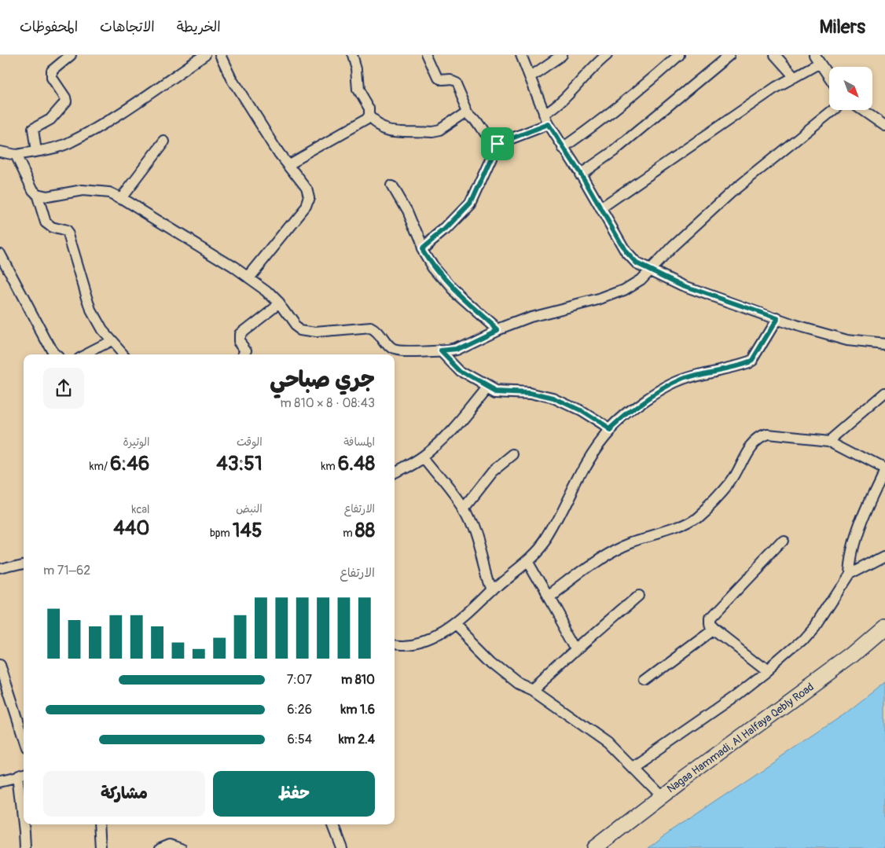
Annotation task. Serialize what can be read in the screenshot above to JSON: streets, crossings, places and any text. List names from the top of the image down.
{
  "streets": {
    "main road": ["Nagaa Hammadi, Al Halfaya Qebly Road"]
  },
  "north": "bottom right",
  "page": {
    "header": "Milers",
    "nav": ["الخريطة", "الاتجاهات", "المحفوظات"],
    "heading": ["جري صباحي", "08:43 · 8 × 810 m"],
    "stats": [
      ["المسافة", "6.48 km"],
      ["الوقت", "43:51"],
      ["الوتيرة", "6:46 /km"],
      ["الارتفاع", "88 m"],
      ["النبض", "145 bpm"],
      ["kcal", "440"]
    ],
    "chart": ["الارتفاع", "62–71 m"],
    "list": [
      {
        "name": "810 m",
        "note": "7:07"
      },
      {
        "name": "1.6 km",
        "note": "6:26"
      },
      {
        "name": "2.4 km",
        "note": "6:54"
      }
    ],
    "buttons": ["حفظ", "مشاركة"]
  }
}
